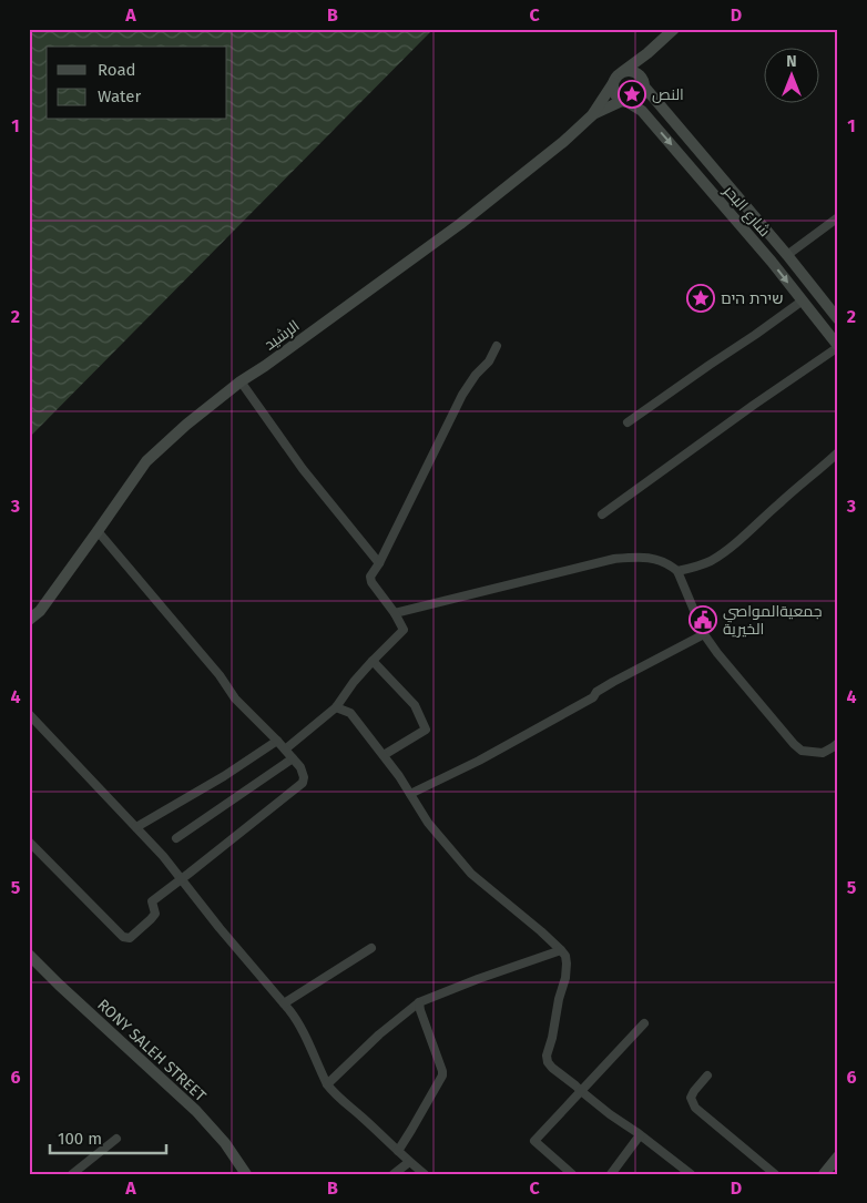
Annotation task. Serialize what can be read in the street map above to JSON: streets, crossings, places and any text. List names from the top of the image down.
{
  "streets": {
    "main road": ["شارع البحر", "الرشيد", "RONY SALEH STREET"]
  },
  "crossings": [
    ["شارع البحر", "الرشيد"]
  ],
  "places": {
    "place": ["النص", "שירת הים"],
    "public building": ["جمعيةالمواصي الخيرية"]
  },
  "legend": ["Road", "Water"],
  "scale_bar": "100 m",
  "north": "top",
  "grid": {
    "columns": [
      "A",
      "B",
      "C",
      "D"
    ],
    "rows": [
      "1",
      "2",
      "3",
      "4",
      "5",
      "6"
    ]
  }
}
